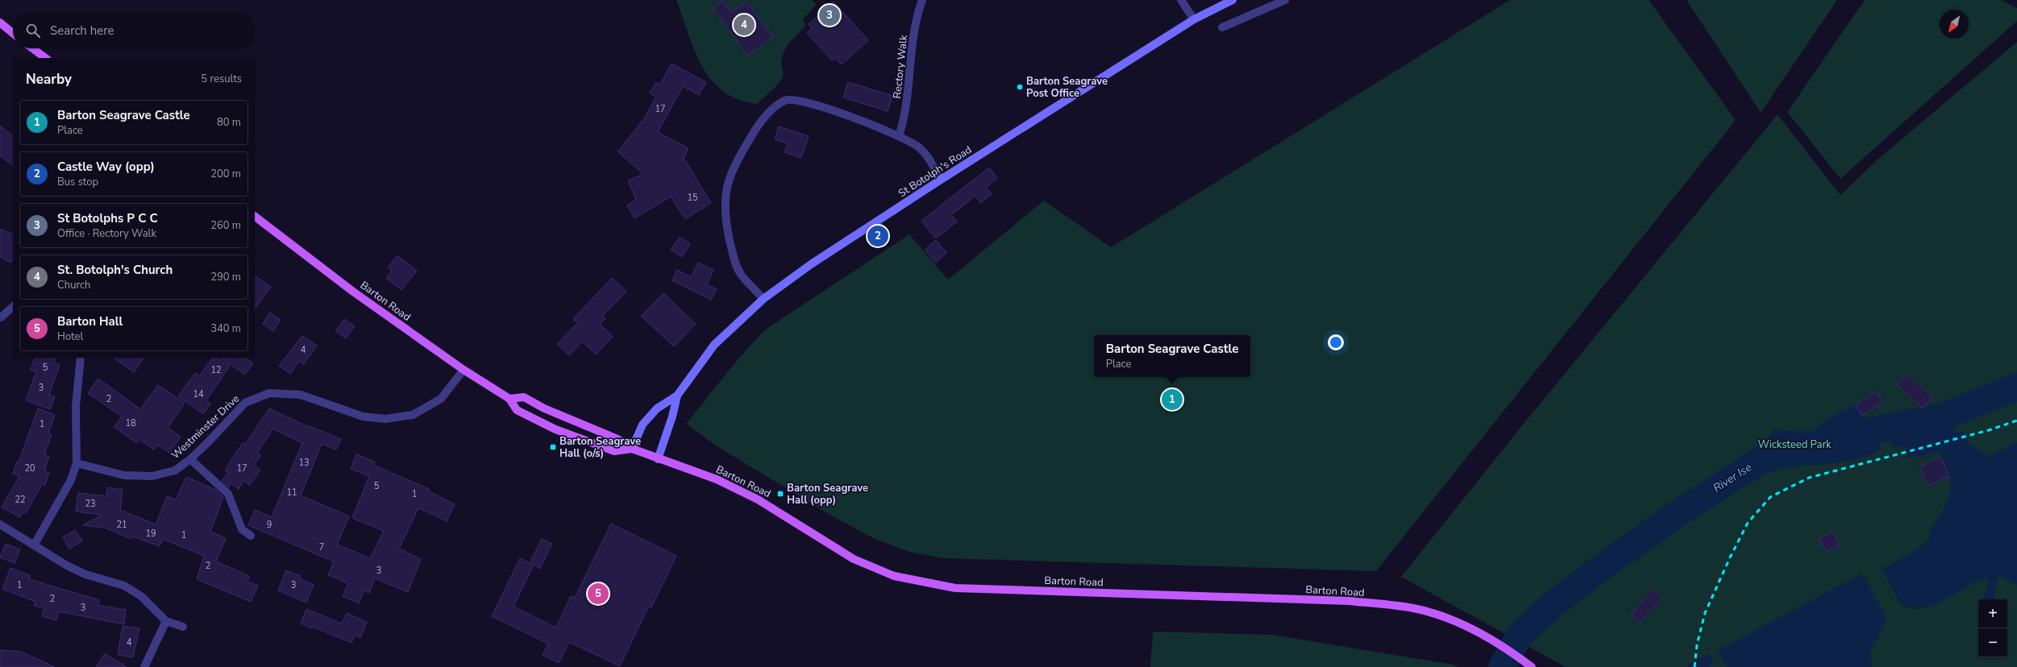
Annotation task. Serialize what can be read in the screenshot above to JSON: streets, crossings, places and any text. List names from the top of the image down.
{
  "streets": {
    "main road": ["Barton Road"],
    "street": ["Rectory Walk", "St Botolph's Road", "Westminster Drive"]
  },
  "crossings": [
    ["St Botolph's Road", "Barton Road"],
    ["Barton Road", "Westminster Drive"]
  ],
  "water": ["River Ise"],
  "parks": ["Wicksteed Park"],
  "places": {
    "other": ["Barton Seagrave Post Office"],
    "transit": ["Barton Seagrave Hall (o/s)", "Barton Seagrave Hall (opp)"]
  },
  "house_numbers": [
    "17",
    "15",
    "4",
    "5",
    "12",
    "3",
    "14",
    "2",
    "18",
    "1",
    "13",
    "20",
    "17",
    "5",
    "11",
    "1",
    "22",
    "23",
    "21",
    "9",
    "19",
    "1",
    "7",
    "2",
    "3",
    "1",
    "3",
    "2",
    "3",
    "4"
  ],
  "north": "bottom left",
  "page": {
    "pins": [
      "3",
      "4",
      "2",
      "1",
      "5"
    ],
    "search": "Search here",
    "heading": ["Nearby", "5 results"],
    "list": [
      {
        "mark": "1",
        "name": "Barton Seagrave Castle",
        "note": "Place",
        "value": "80 m"
      },
      {
        "mark": "2",
        "name": "Castle Way (opp)",
        "note": "Bus stop",
        "value": "200 m"
      },
      {
        "mark": "3",
        "name": "St Botolphs P C C",
        "note": "Office · Rectory Walk",
        "value": "260 m"
      },
      {
        "mark": "4",
        "name": "St. Botolph's Church",
        "note": "Church",
        "value": "290 m"
      },
      {
        "mark": "5",
        "name": "Barton Hall",
        "note": "Hotel",
        "value": "340 m"
      }
    ],
    "popup": ["Barton Seagrave Castle", "Place"],
    "map_buttons": ["+", "−"]
  }
}
